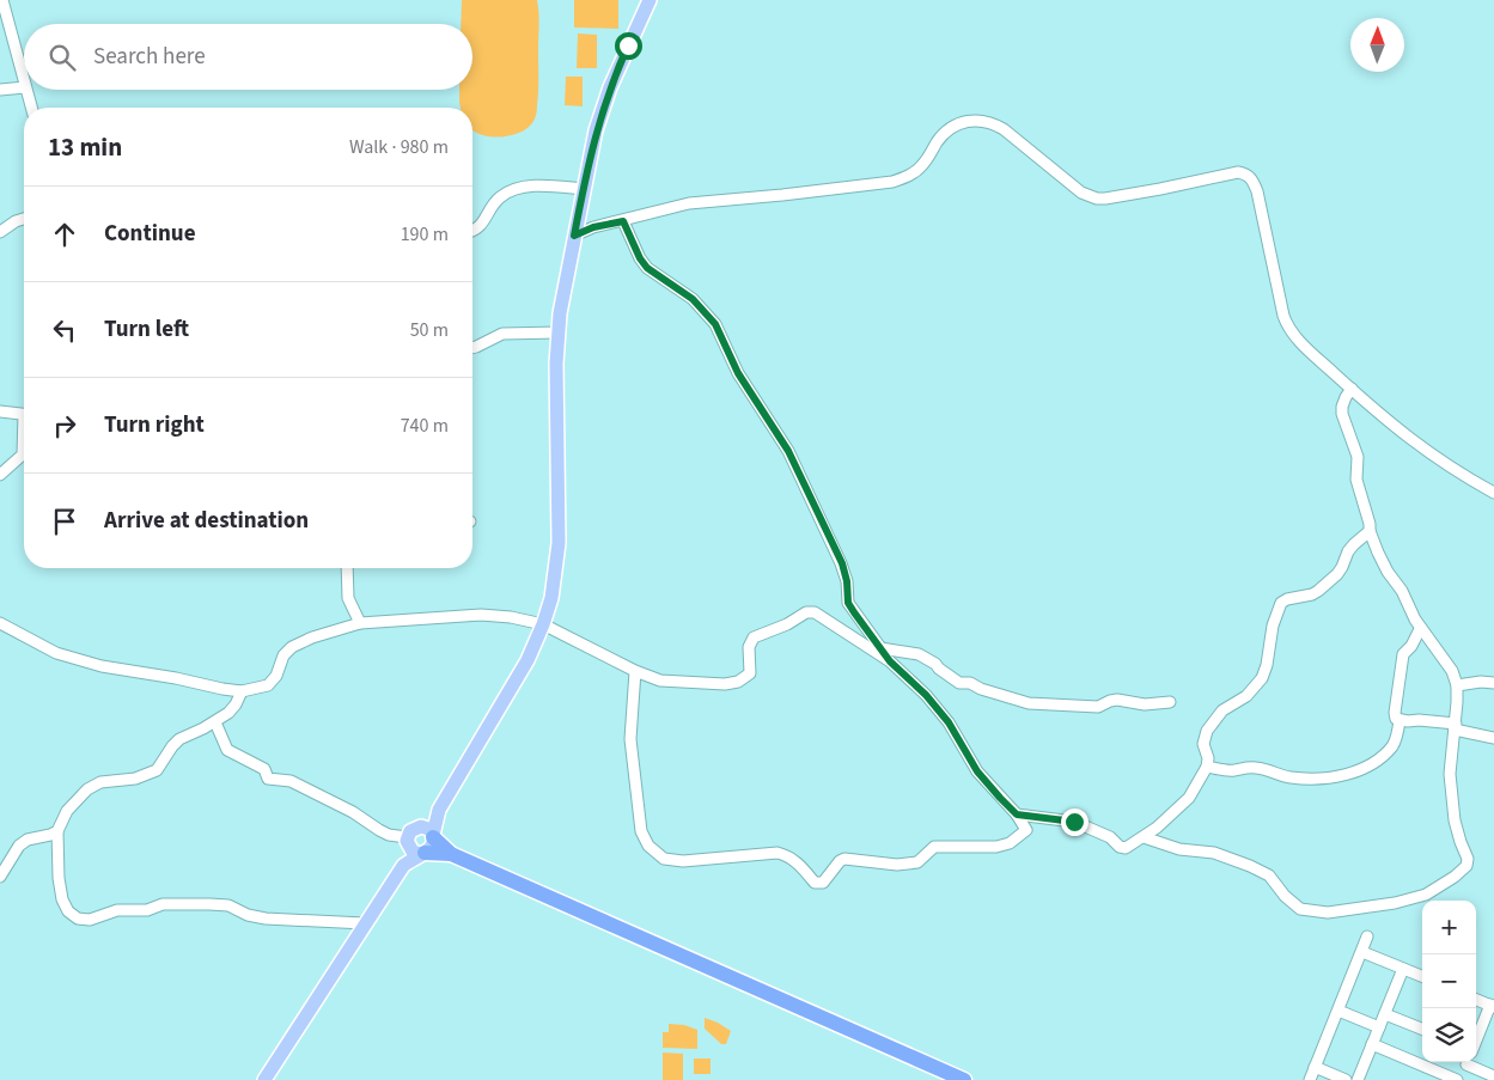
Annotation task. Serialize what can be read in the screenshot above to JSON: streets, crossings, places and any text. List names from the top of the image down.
{
  "north": "top",
  "page": {
    "search": "Search here",
    "heading": ["13 min", "Walk · 980 m"],
    "list": [
      ["Continue", "190 m"],
      ["Turn left", "50 m"],
      ["Turn right", "740 m"],
      "Arrive at destination"
    ],
    "map_buttons": ["+", "−"]
  }
}
